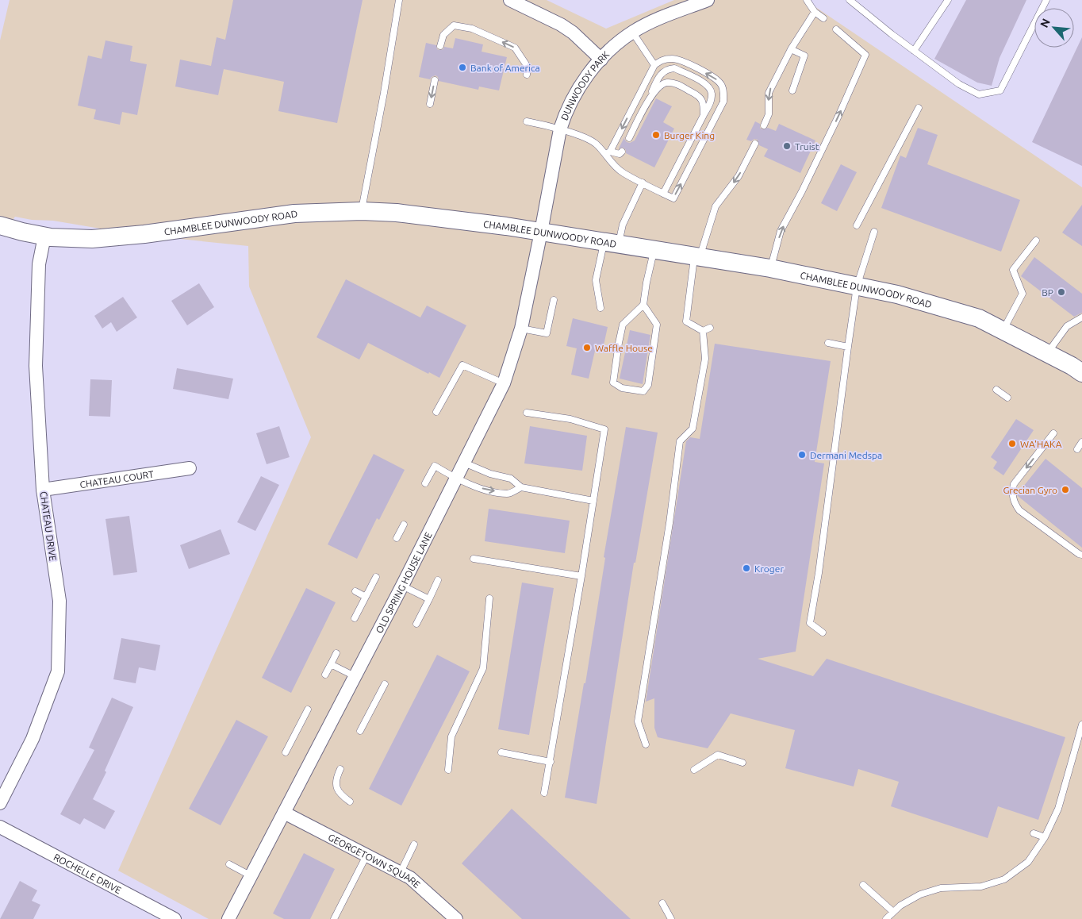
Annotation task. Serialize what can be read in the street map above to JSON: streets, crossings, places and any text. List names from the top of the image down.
{
  "streets": {
    "street": [
      "DUNWOODY PARK",
      "CHAMBLEE DUNWOODY ROAD",
      "CHATEAU COURT",
      "CHATEAU DRIVE",
      "OLD SPRING HOUSE LANE",
      "GEORGETOWN SQUARE",
      "ROCHELLE DRIVE"
    ]
  },
  "crossings": [
    ["DUNWOODY PARK", "CHAMBLEE DUNWOODY ROAD"],
    ["DUNWOODY PARK", "OLD SPRING HOUSE LANE"],
    ["CHAMBLEE DUNWOODY ROAD", "CHATEAU DRIVE"],
    ["CHAMBLEE DUNWOODY ROAD", "OLD SPRING HOUSE LANE"],
    ["CHATEAU COURT", "CHATEAU DRIVE"],
    ["OLD SPRING HOUSE LANE", "GEORGETOWN SQUARE"]
  ],
  "places": [
    "Bank of America",
    "Burger King",
    "Truist",
    "BP",
    "Waffle House",
    "WA'HAKA",
    "Dermani Medspa",
    "Grecian Gyro",
    "Kroger"
  ],
  "north": "top left"
}
